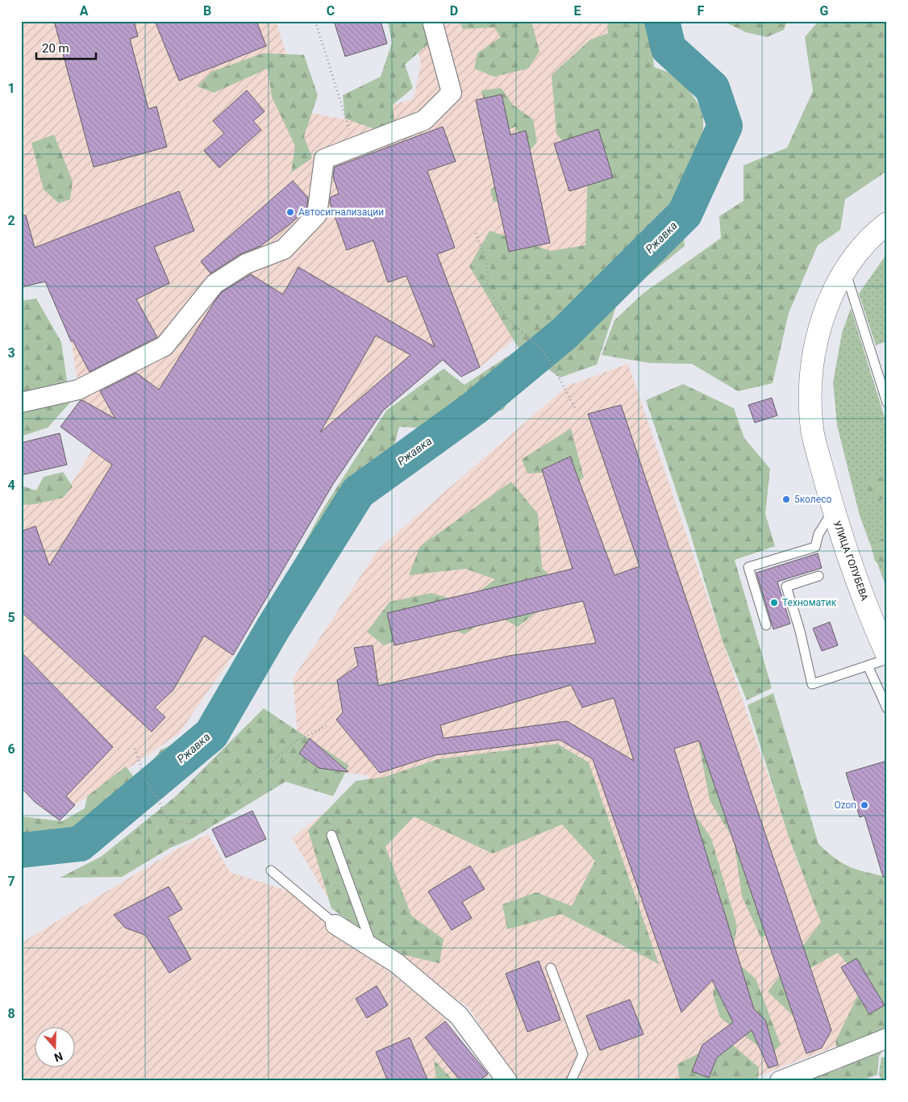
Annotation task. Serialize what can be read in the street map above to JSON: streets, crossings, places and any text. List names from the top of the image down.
{
  "streets": {
    "street": ["УЛИЦА ГОЛУБЕВА"]
  },
  "water": ["Ржавка"],
  "places": [
    "Автосигнализации",
    "5колесо",
    "Техноматик",
    "Ozon"
  ],
  "scale_bar": "20 m",
  "north": "bottom",
  "grid": {
    "columns": [
      "A",
      "B",
      "C",
      "D",
      "E",
      "F",
      "G"
    ],
    "rows": [
      "1",
      "2",
      "3",
      "4",
      "5",
      "6",
      "7",
      "8"
    ]
  }
}
